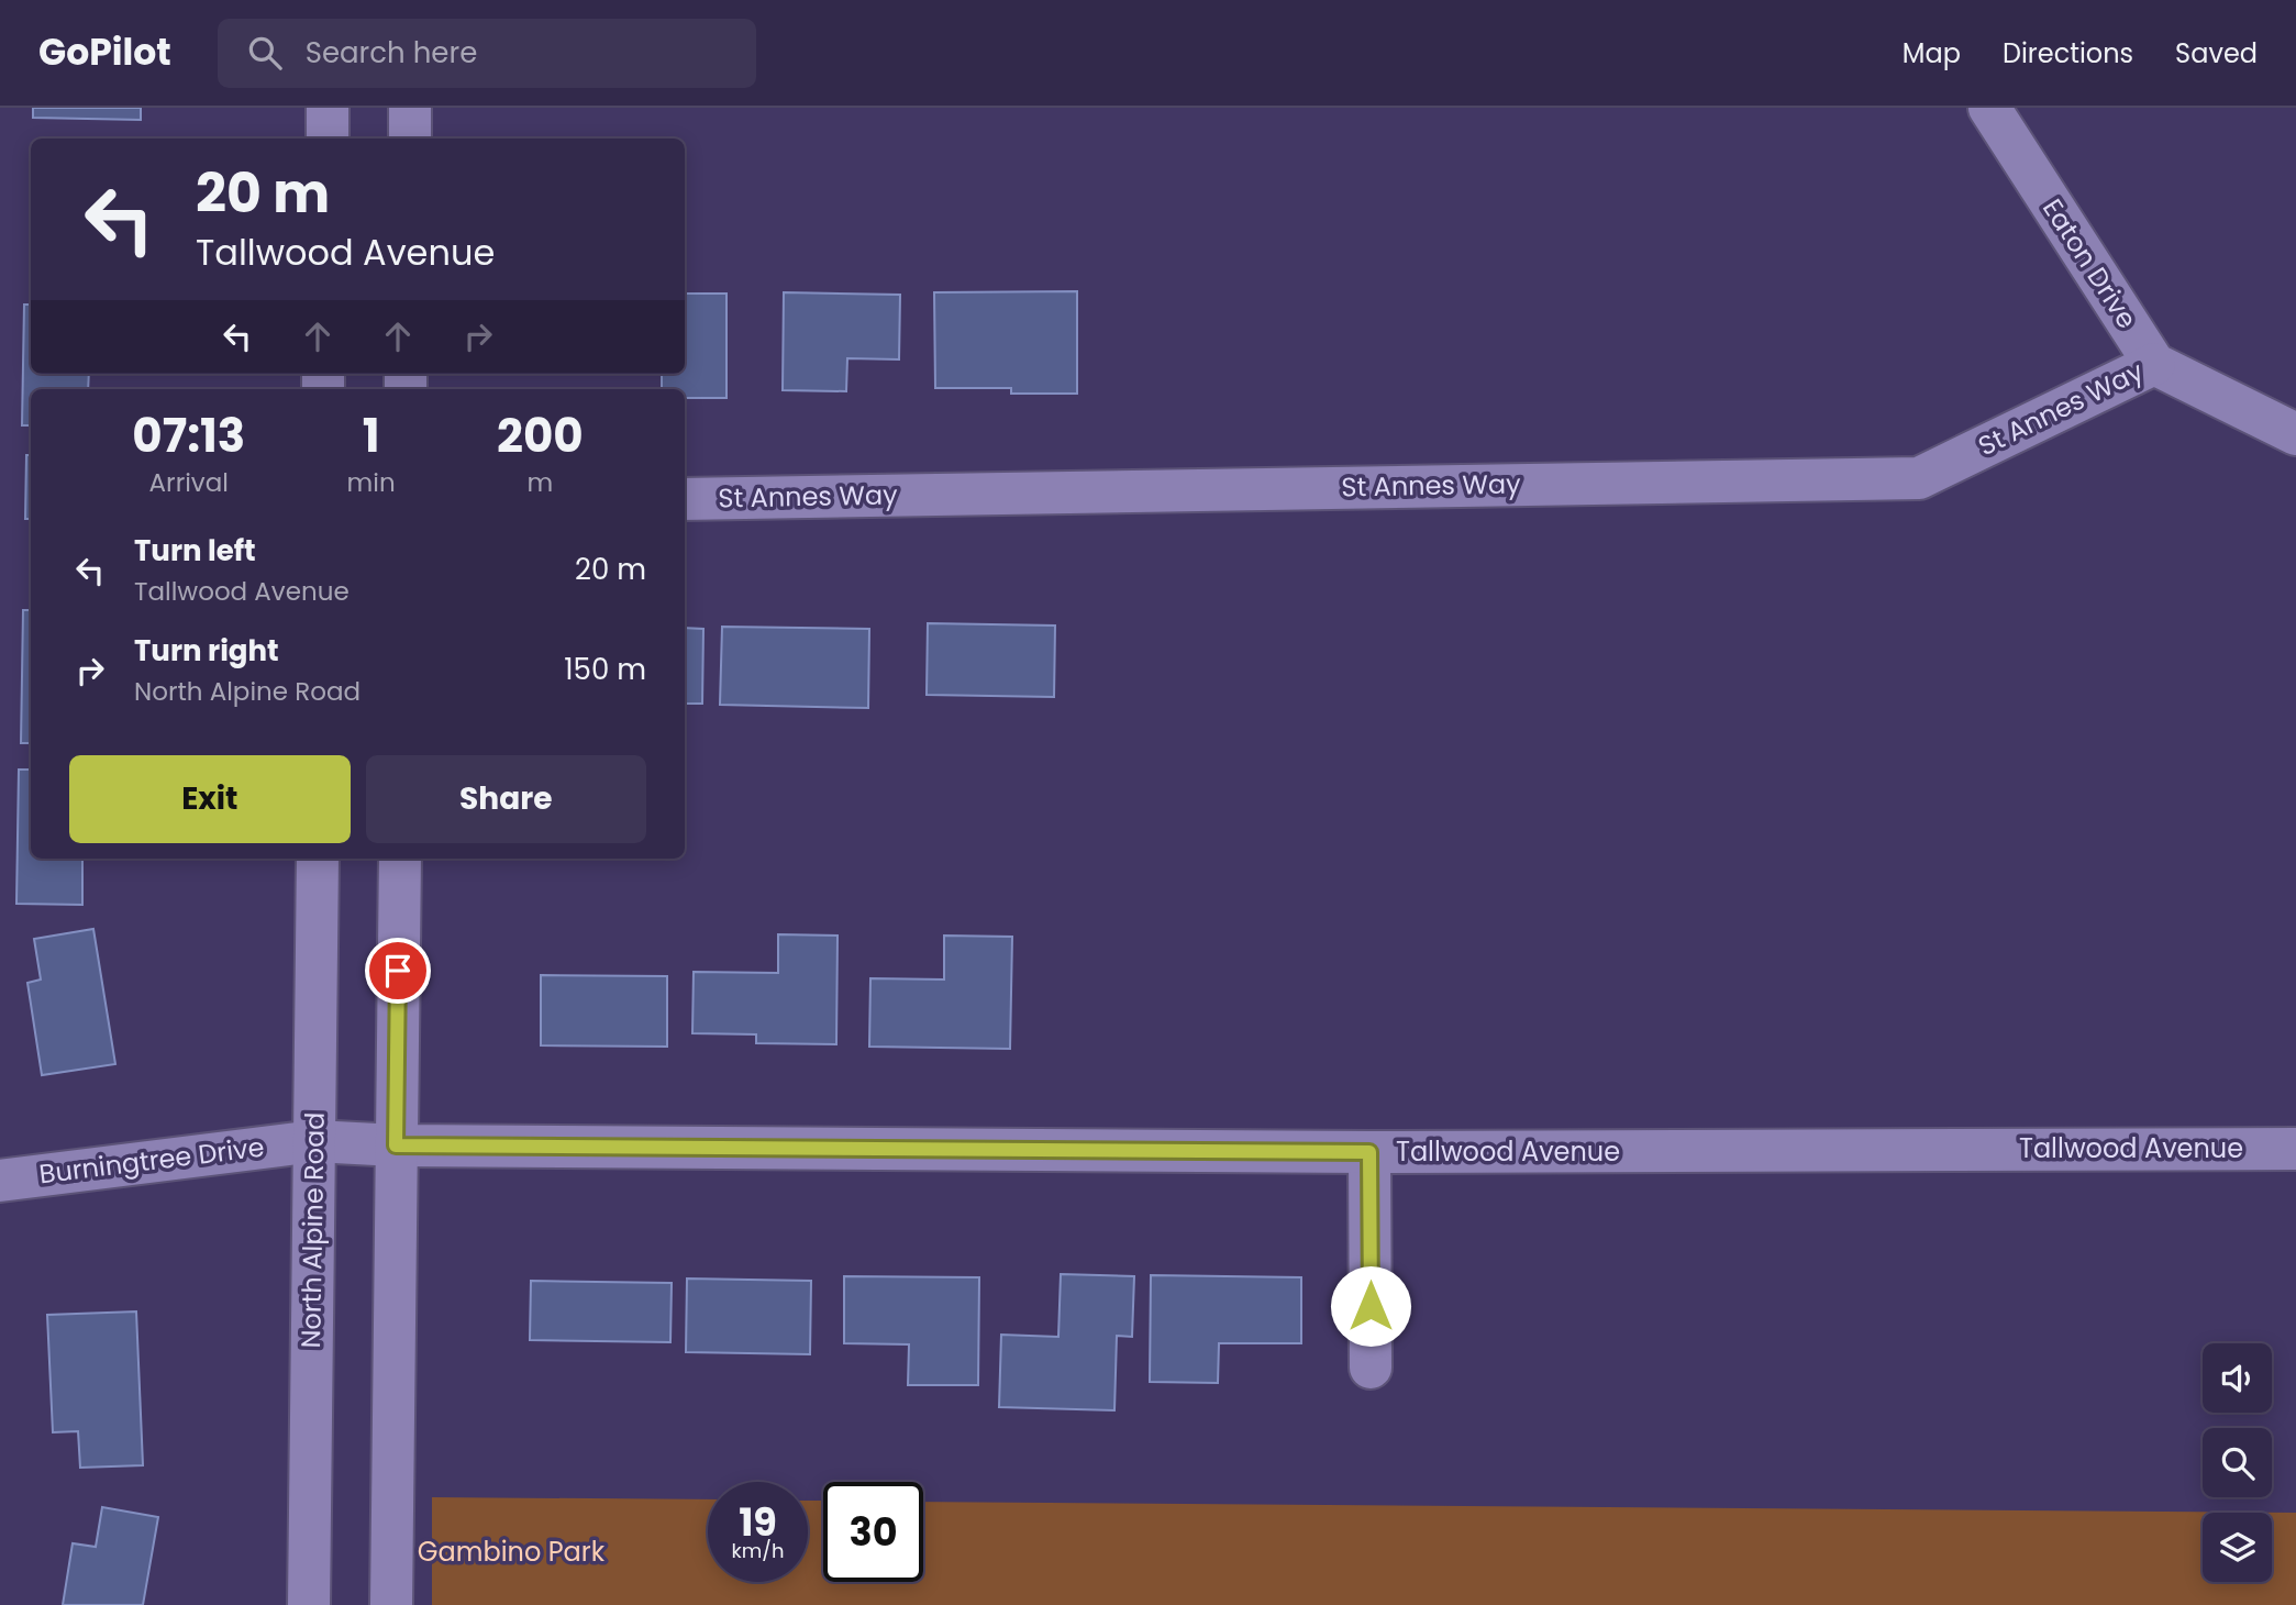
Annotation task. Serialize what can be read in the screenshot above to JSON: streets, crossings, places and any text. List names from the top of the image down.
{
  "streets": {
    "street": [
      "Eaton Drive",
      "St Annes Way",
      "Tallwood Avenue",
      "Burningtree Drive",
      "North Alpine Road"
    ]
  },
  "crossings": [
    ["Eaton Drive", "St Annes Way"],
    ["Tallwood Avenue", "Burningtree Drive"],
    ["Burningtree Drive", "North Alpine Road"]
  ],
  "parks": ["Gambino Park"],
  "page": {
    "header": "GoPilot",
    "search": "Search here",
    "nav": ["Map", "Directions", "Saved"],
    "turn": ["20 m", "Tallwood Avenue"],
    "eta": [
      "07:13",
      "Arrival",
      "1",
      "min",
      "200",
      "m"
    ],
    "list": [
      {
        "name": "Turn left",
        "note": "Tallwood Avenue",
        "value": "20 m"
      },
      {
        "name": "Turn right",
        "note": "North Alpine Road",
        "value": "150 m"
      }
    ],
    "buttons": ["Exit", "Share"],
    "speed": "19 km/h",
    "limit": "30"
  }
}
